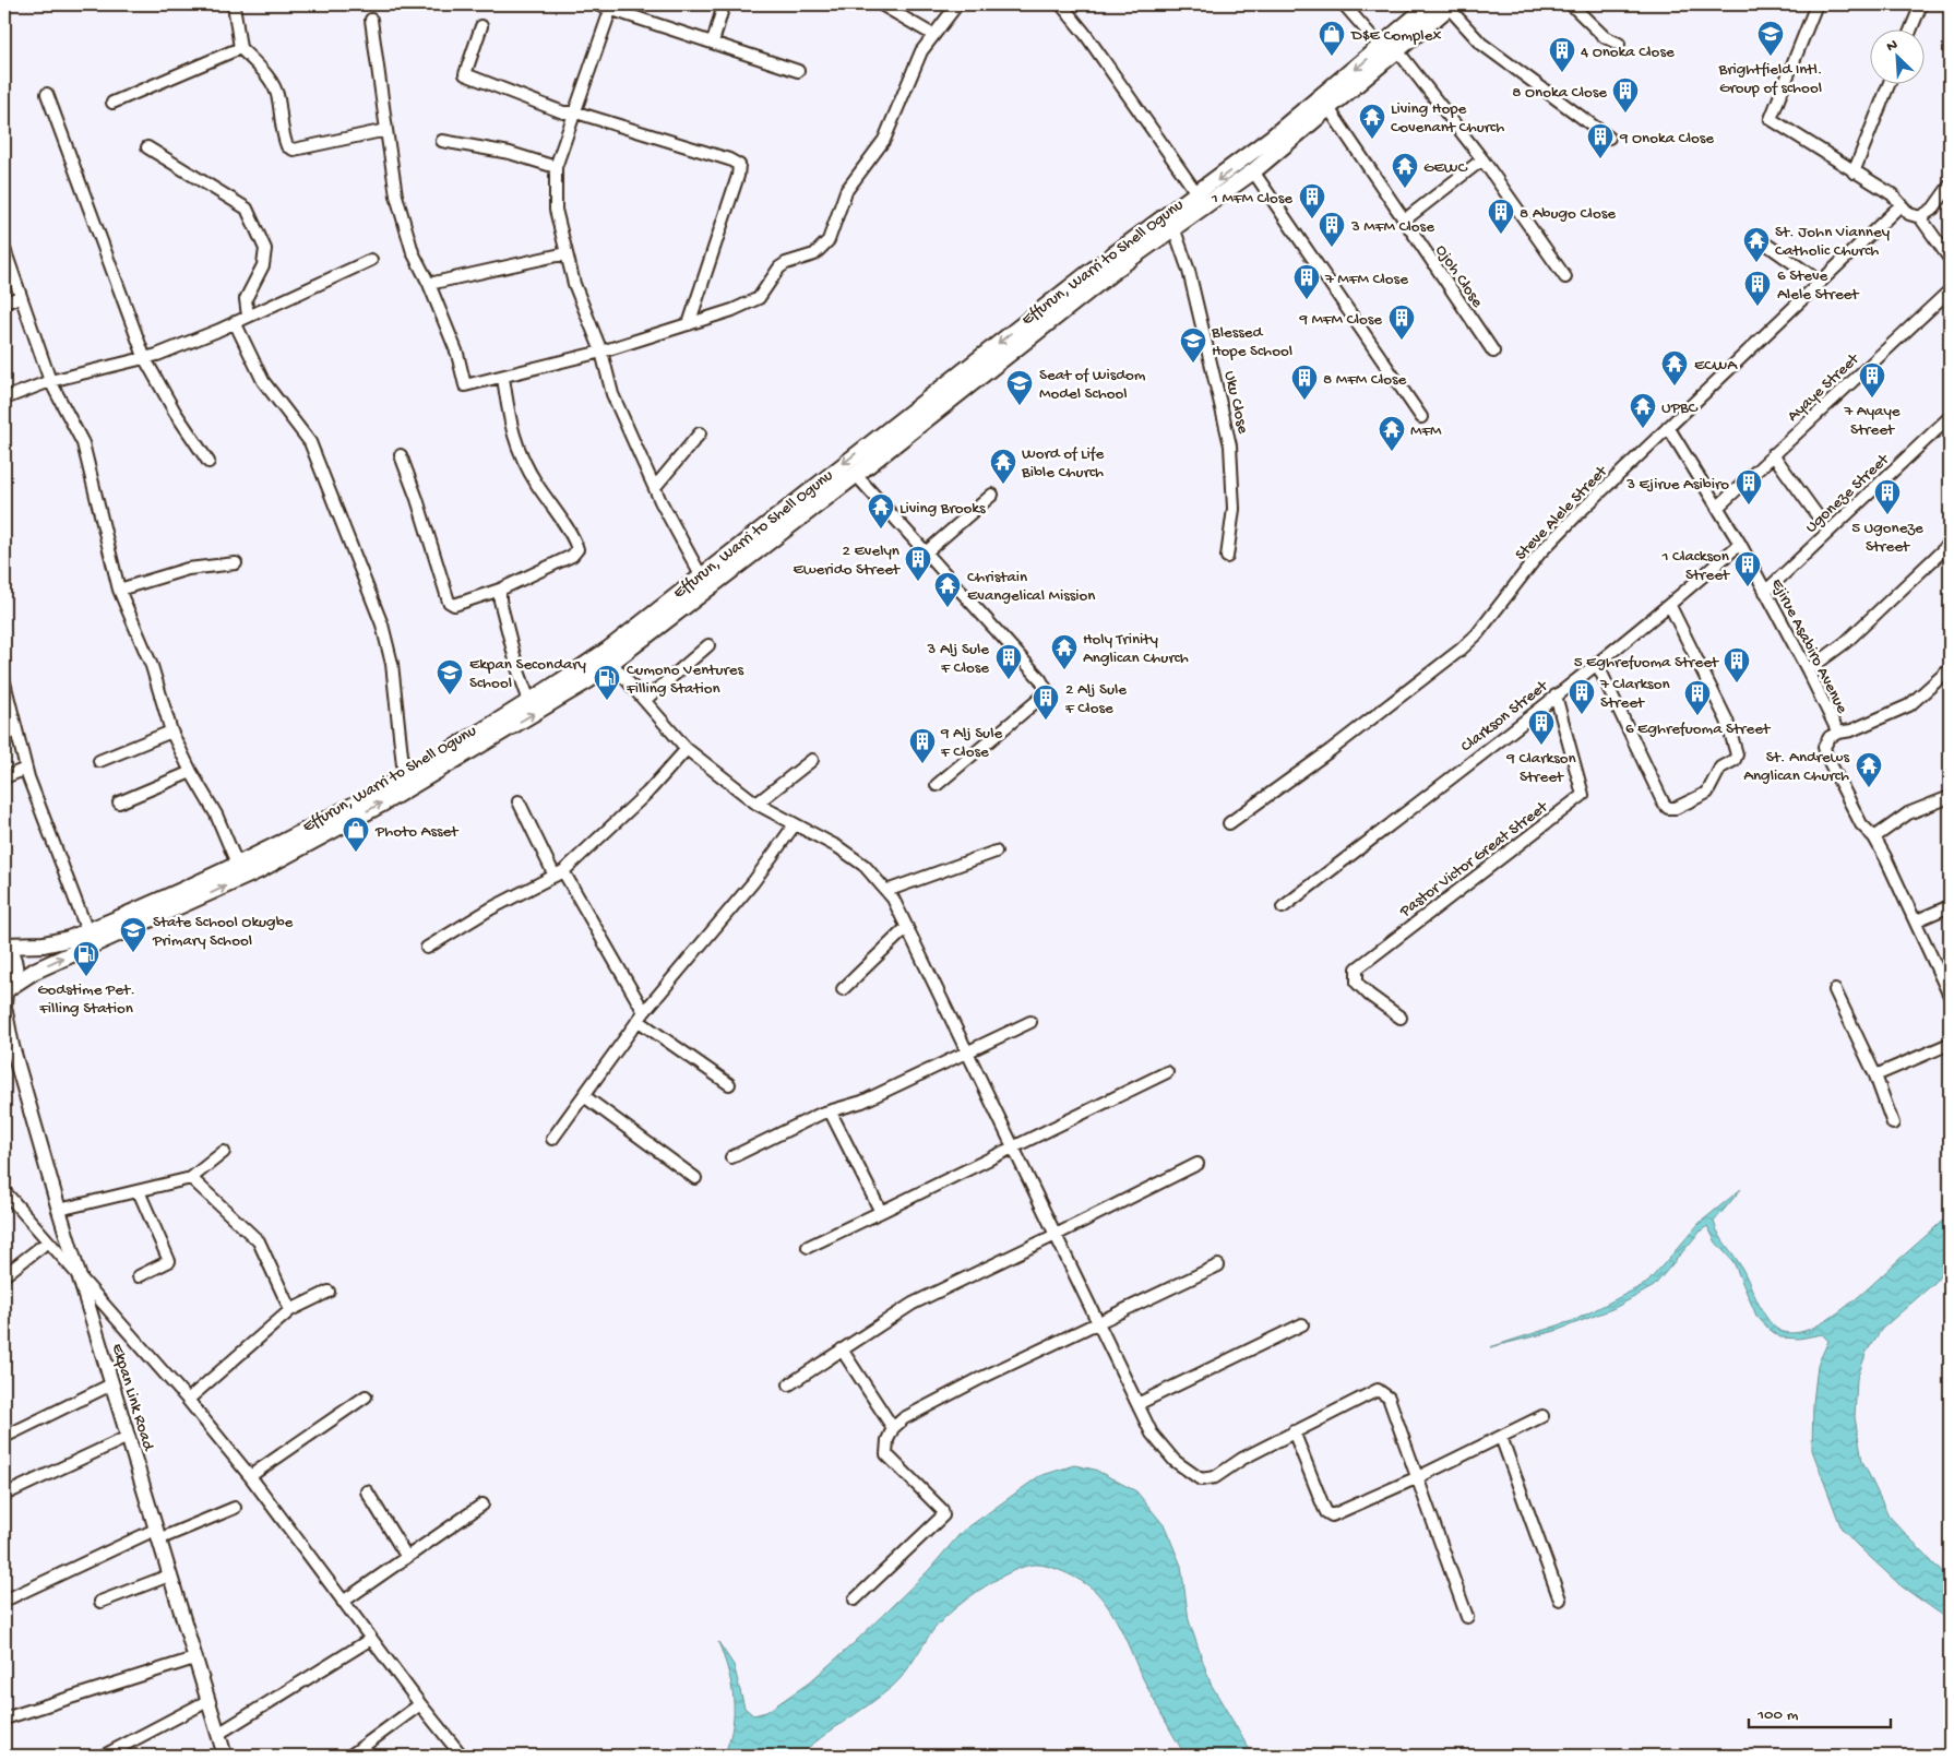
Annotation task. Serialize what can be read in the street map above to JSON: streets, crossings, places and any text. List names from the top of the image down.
{
  "streets": {
    "main road": ["Effurun, Warri to Shell Ogunu"],
    "street": [
      "Ojoh Close",
      "Ayaye Street",
      "Uku Close",
      "Ugoneze Street",
      "Steve Alele Street",
      "Ejirue Asabiro Avenue",
      "Clarkson Street",
      "Pastor Victor Great Street",
      "Ekpan Link Road"
    ]
  },
  "crossings": [
    ["Effurun, Warri to Shell Ogunu", "Ojoh Close"],
    ["Effurun, Warri to Shell Ogunu", "Uku Close"],
    ["Ayaye Street", "Ejirue Asabiro Avenue"],
    ["Ugoneze Street", "Ejirue Asabiro Avenue"],
    ["Steve Alele Street", "Ejirue Asabiro Avenue"],
    ["Ejirue Asabiro Avenue", "Clarkson Street"],
    ["Clarkson Street", "Pastor Victor Great Street"]
  ],
  "places": {
    "shop": ["D$E Complex", "Photo Asset"],
    "school or university": [
      "Brightfield Intl. Group of school",
      "Blessed Hope School",
      "Seat of Wisdom Model School",
      "Ekpan Secondary School",
      "State School Okugbe Primary School"
    ],
    "building": [
      "4 Onoka Close",
      "8 Onoka Close",
      "9 Onoka Close",
      "1 MFM Close",
      "8 Abugo Close",
      "3 MFM Close",
      "7 MFM Close",
      "6 Steve Alele Street",
      "9 MFM Close",
      "7 Ayaye Street",
      "8 MFM Close",
      "3 Ejirue Asibiro",
      "5 Ugoneze Street",
      "2 Evelyn Ewerido Street",
      "1 Clackson Street",
      "3 Alj Sule F Close",
      "5 Eghrefuoma Street",
      "7 Clarkson Street",
      "6 Eghrefuoma Street",
      "2 Alj Sule F Close",
      "9 Clarkson Street",
      "9 Alj Sule F Close"
    ],
    "temple": [
      "Living Hope Covenant Church",
      "GEWC",
      "St. John Vianney Catholic Church",
      "ECWA",
      "UPBC",
      "MFM",
      "Word of Life Bible Church",
      "Living Brooks",
      "Christain Evangelical Mission",
      "Holy Trinity Anglican Church",
      "St. Andrews Anglican Church"
    ],
    "fuel station": ["Cumono Ventures Filling Station", "Godstime Pet. Filling Station"]
  },
  "scale_bar": "100 m",
  "north": "top left"
}
